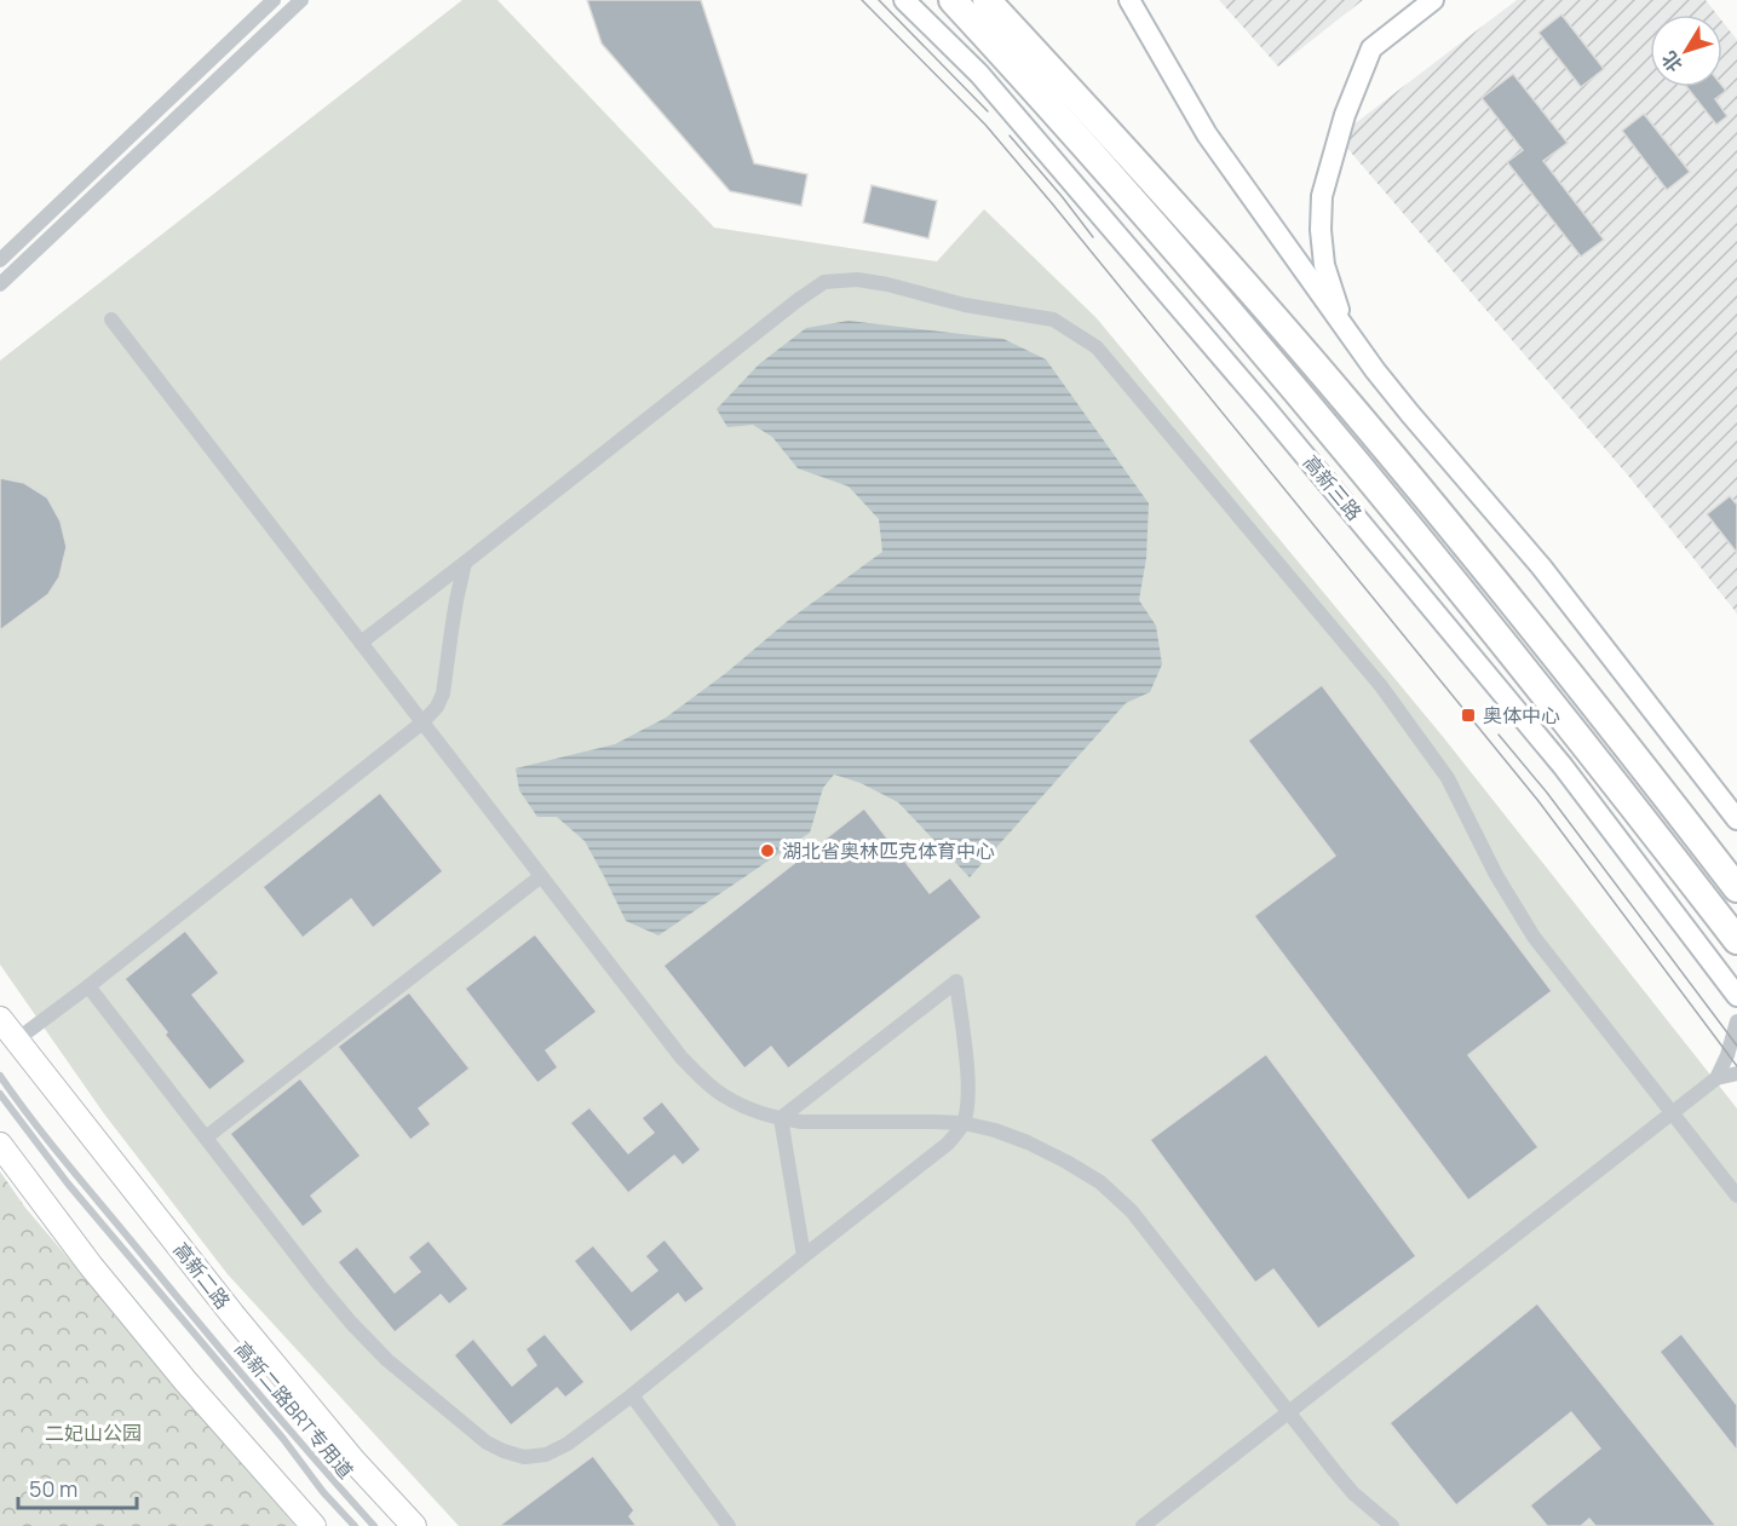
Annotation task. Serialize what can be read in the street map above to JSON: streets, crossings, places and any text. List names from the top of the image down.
{
  "streets": {
    "highway": ["高新三路"],
    "main road": ["高新二路"],
    "lane": ["高新二路BRT专用道"]
  },
  "parks": ["二妃山公园"],
  "places": {
    "transit": ["奥体中心"],
    "other": ["湖北省奥林匹克体育中心"]
  },
  "scale_bar": "50 m",
  "north": "bottom left"
}
